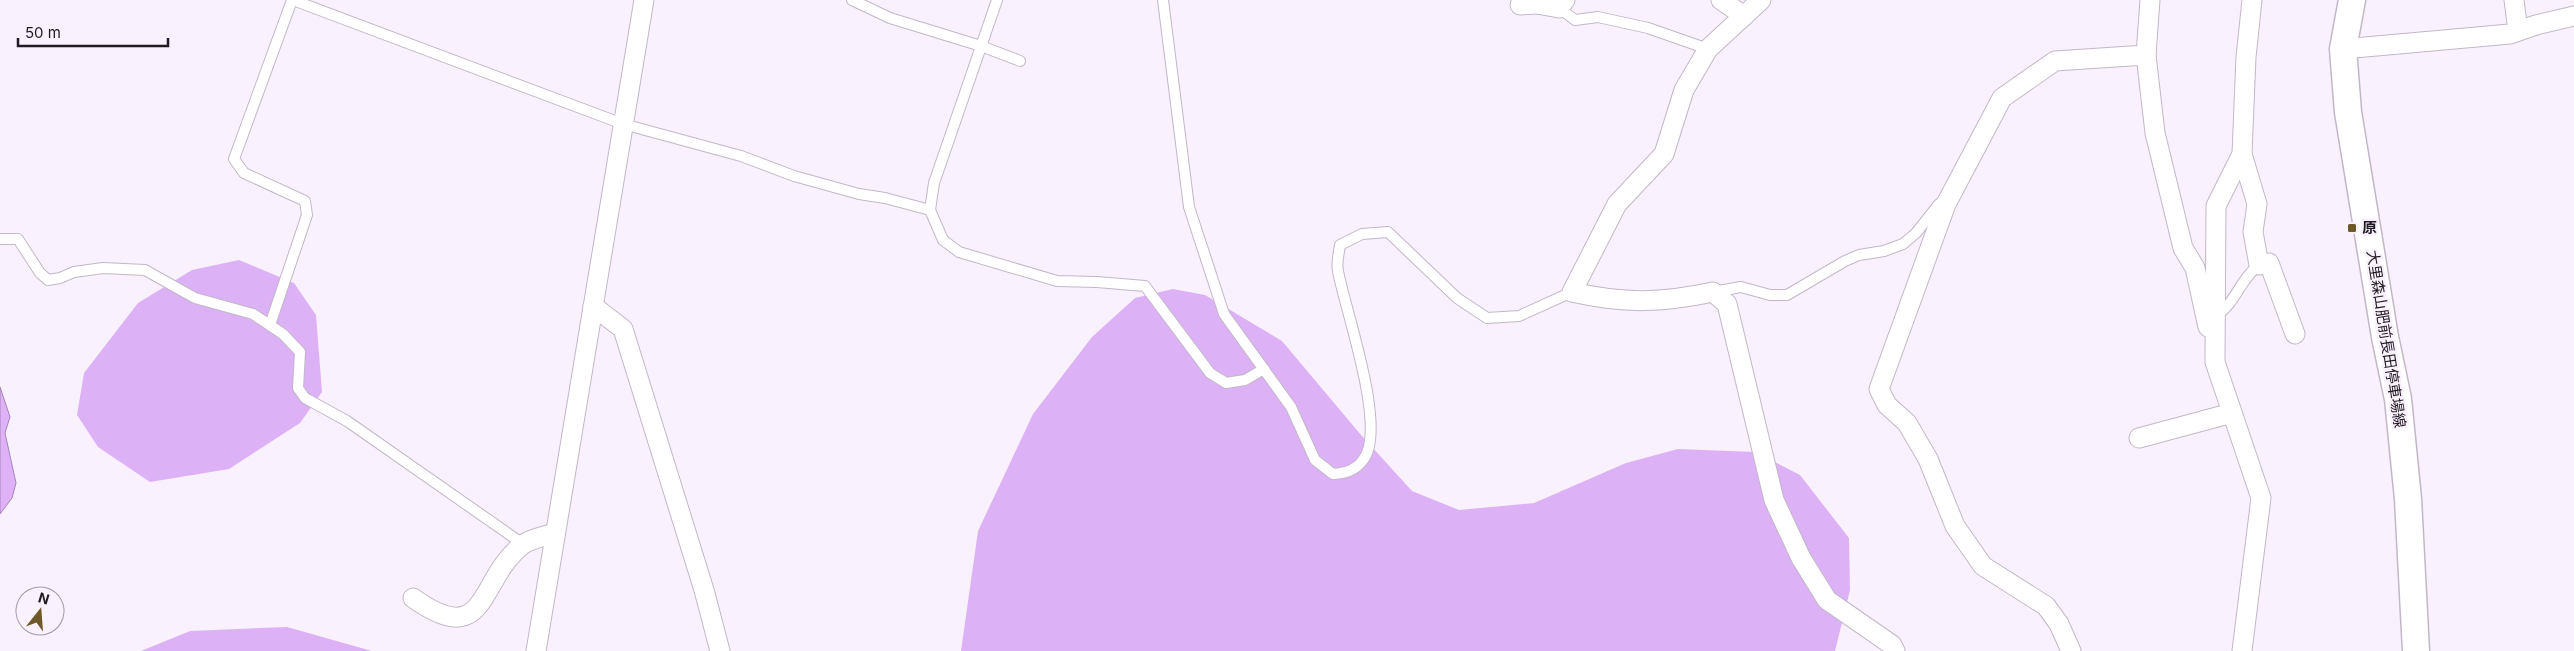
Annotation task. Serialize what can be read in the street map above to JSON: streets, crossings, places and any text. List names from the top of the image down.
{
  "streets": {
    "main road": ["大里森山肥前長田停車場線"]
  },
  "places": {
    "transit": ["原"]
  },
  "scale_bar": "50 m",
  "north": "top"
}
